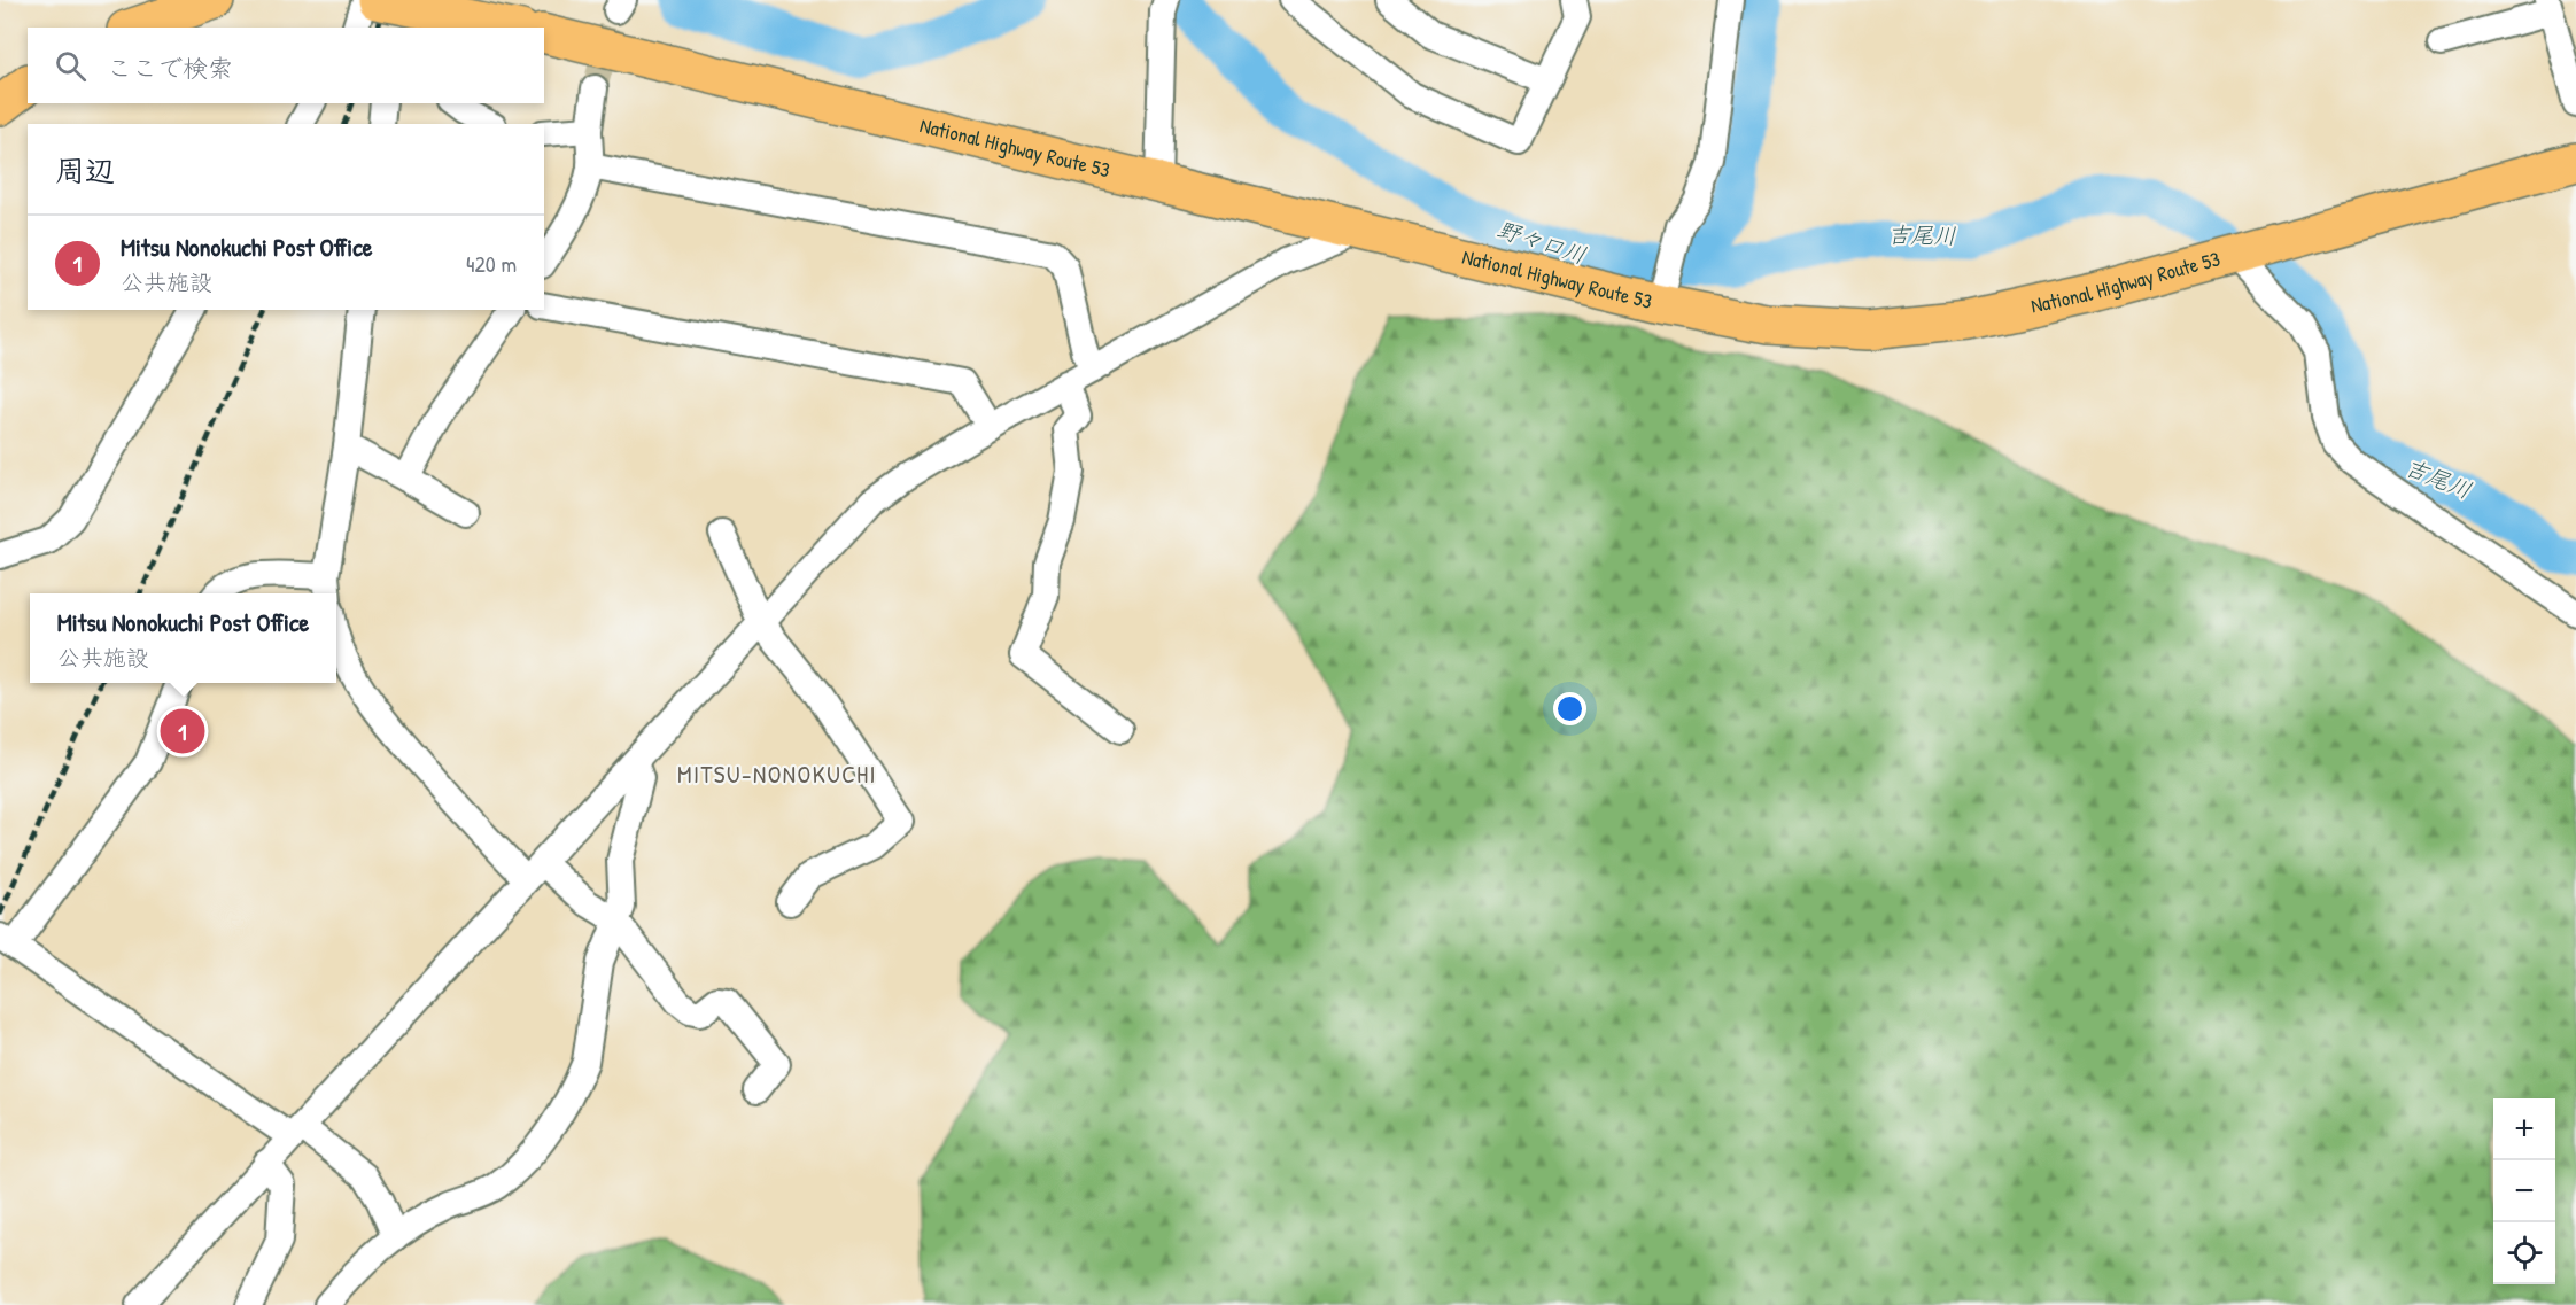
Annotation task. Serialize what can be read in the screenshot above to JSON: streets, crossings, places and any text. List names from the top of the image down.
{
  "streets": {
    "highway": ["National Highway Route 53"]
  },
  "districts": ["MITSU-NONOKUCHI"],
  "water": ["吉尾川", "野々口川"],
  "page": {
    "search": "ここで検索",
    "heading": "周辺",
    "list": [
      {
        "mark": "1",
        "name": "Mitsu Nonokuchi Post Office",
        "note": "公共施設",
        "value": "420 m"
      }
    ],
    "popup": ["Mitsu Nonokuchi Post Office", "公共施設"],
    "pins": "1",
    "map_buttons": ["+", "−"]
  }
}
